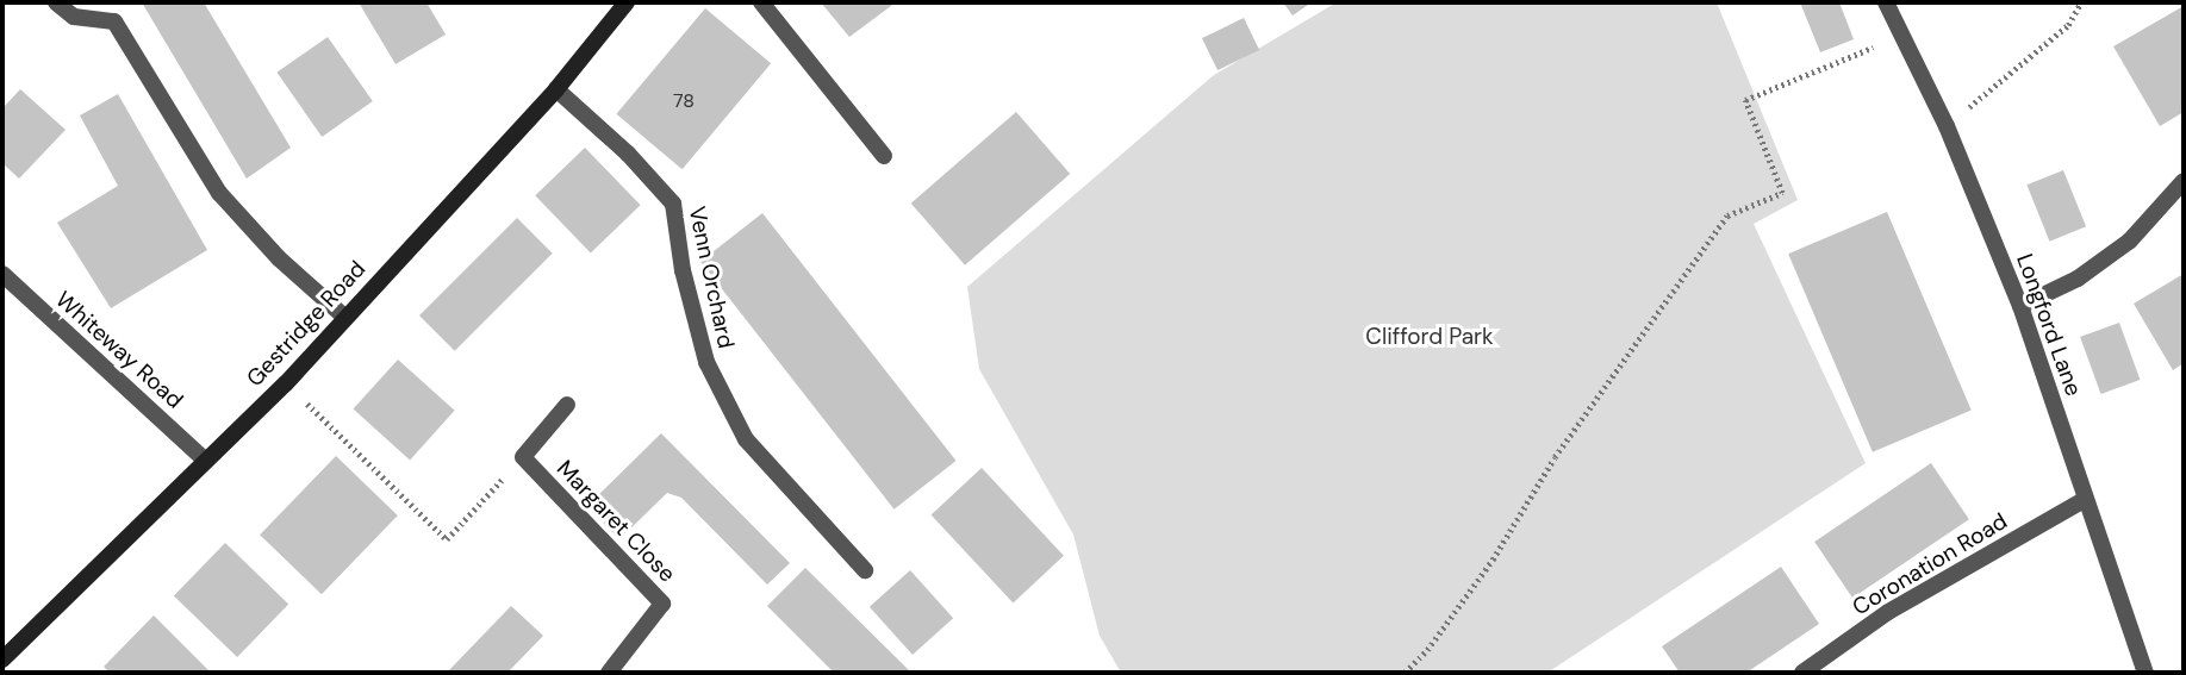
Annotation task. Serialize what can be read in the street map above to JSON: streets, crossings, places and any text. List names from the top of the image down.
{
  "streets": {
    "main road": ["Gestridge Road"],
    "street": [
      "Venn Orchard",
      "Longford Lane",
      "Whiteway Road",
      "Margaret Close",
      "Coronation Road"
    ]
  },
  "crossings": [
    ["Venn Orchard", "Gestridge Road"],
    ["Gestridge Road", "Whiteway Road"],
    ["Longford Lane", "Coronation Road"]
  ],
  "parks": ["Clifford Park"],
  "house_numbers": ["78"]
}
